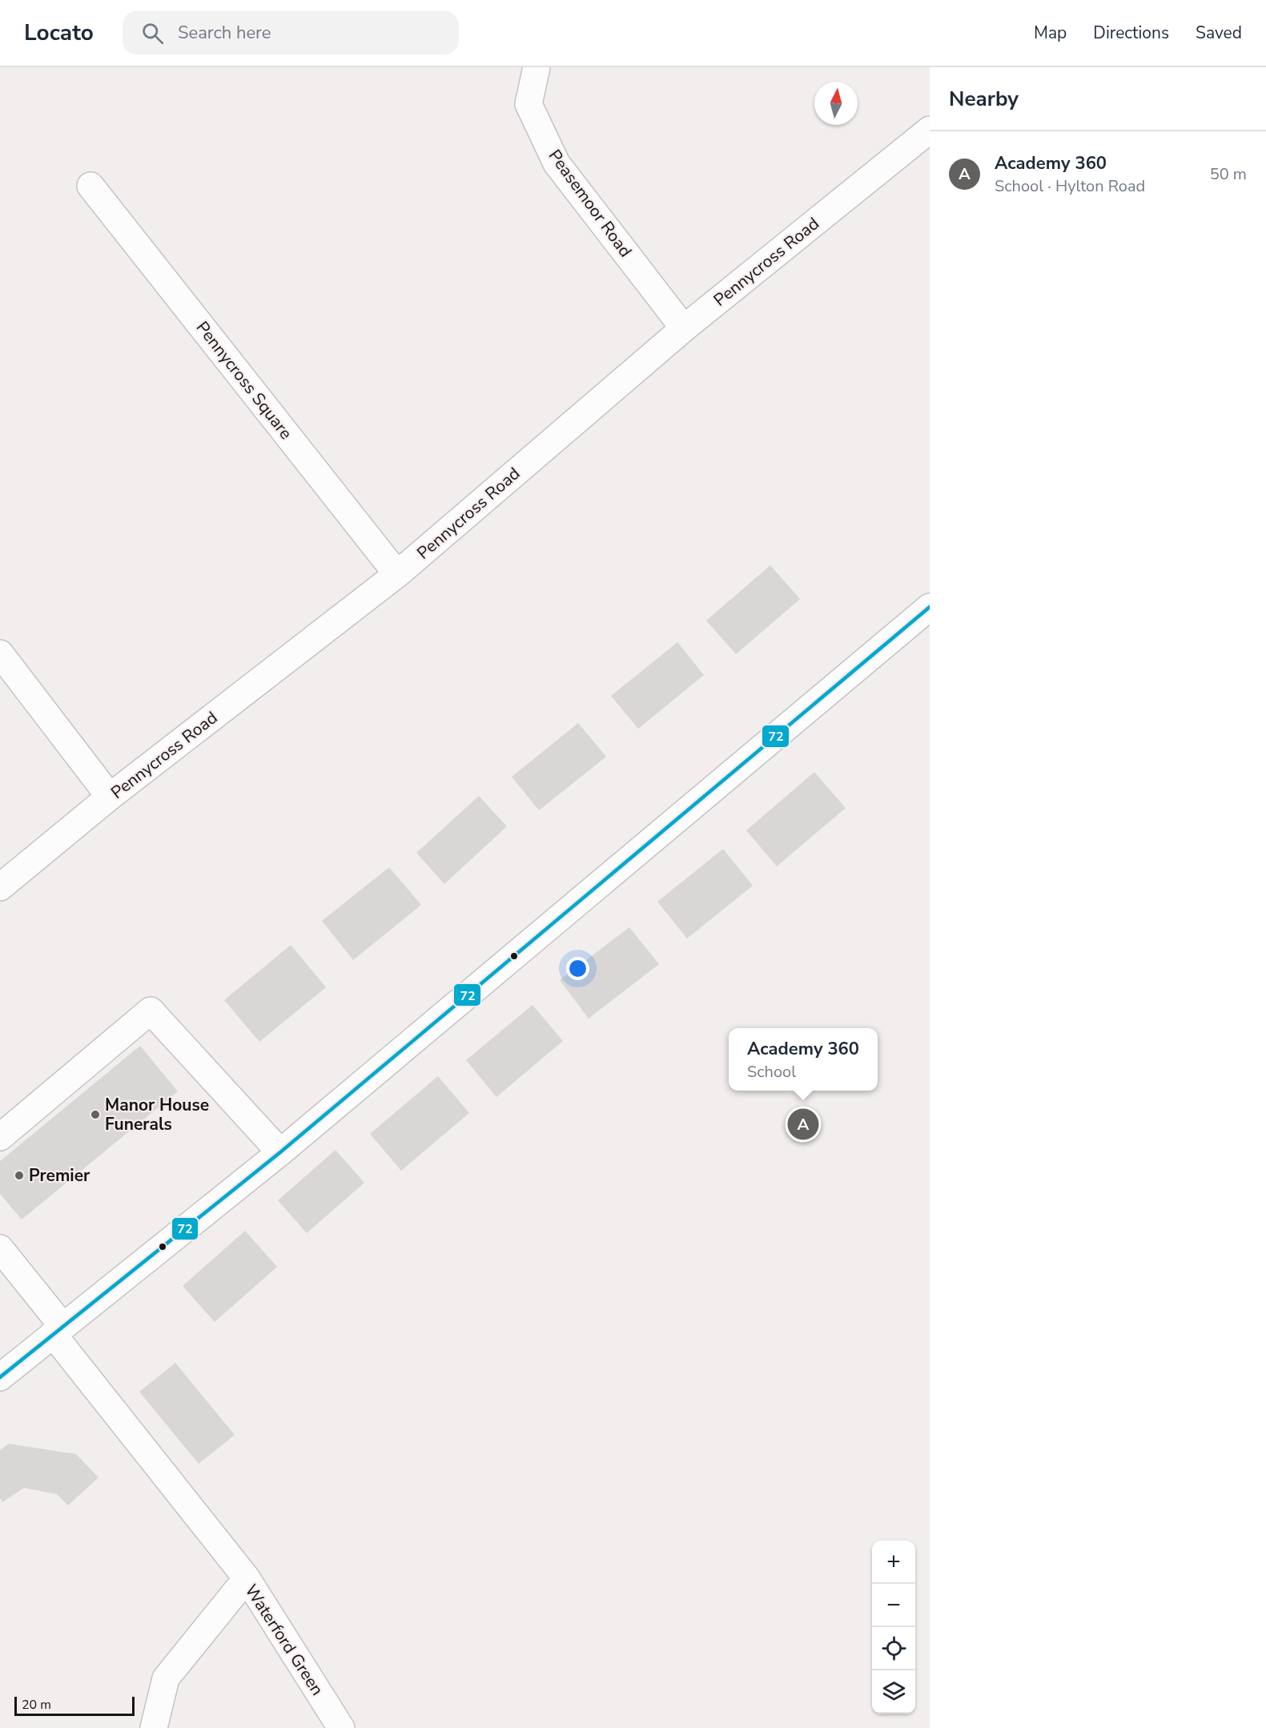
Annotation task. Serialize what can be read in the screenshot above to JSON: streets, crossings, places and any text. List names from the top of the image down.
{
  "streets": {
    "street": [
      "Peasemoor Road",
      "Pennycross Road",
      "Pennycross Square",
      "Waterford Green"
    ]
  },
  "crossings": [
    ["Peasemoor Road", "Pennycross Road"],
    ["Pennycross Road", "Pennycross Square"]
  ],
  "places": ["Manor House Funerals", "Premier"],
  "lines": ["transit line 72"],
  "scale_bar": "20 m",
  "north": "top",
  "page": {
    "header": "Locato",
    "search": "Search here",
    "nav": ["Map", "Directions", "Saved"],
    "heading": "Nearby",
    "list": [
      {
        "mark": "A",
        "name": "Academy 360",
        "note": "School · Hylton Road",
        "value": "50 m"
      }
    ],
    "popup": ["Academy 360", "School"],
    "pins": "A",
    "map_buttons": ["+", "−"],
    "scale": "20 m"
  }
}
